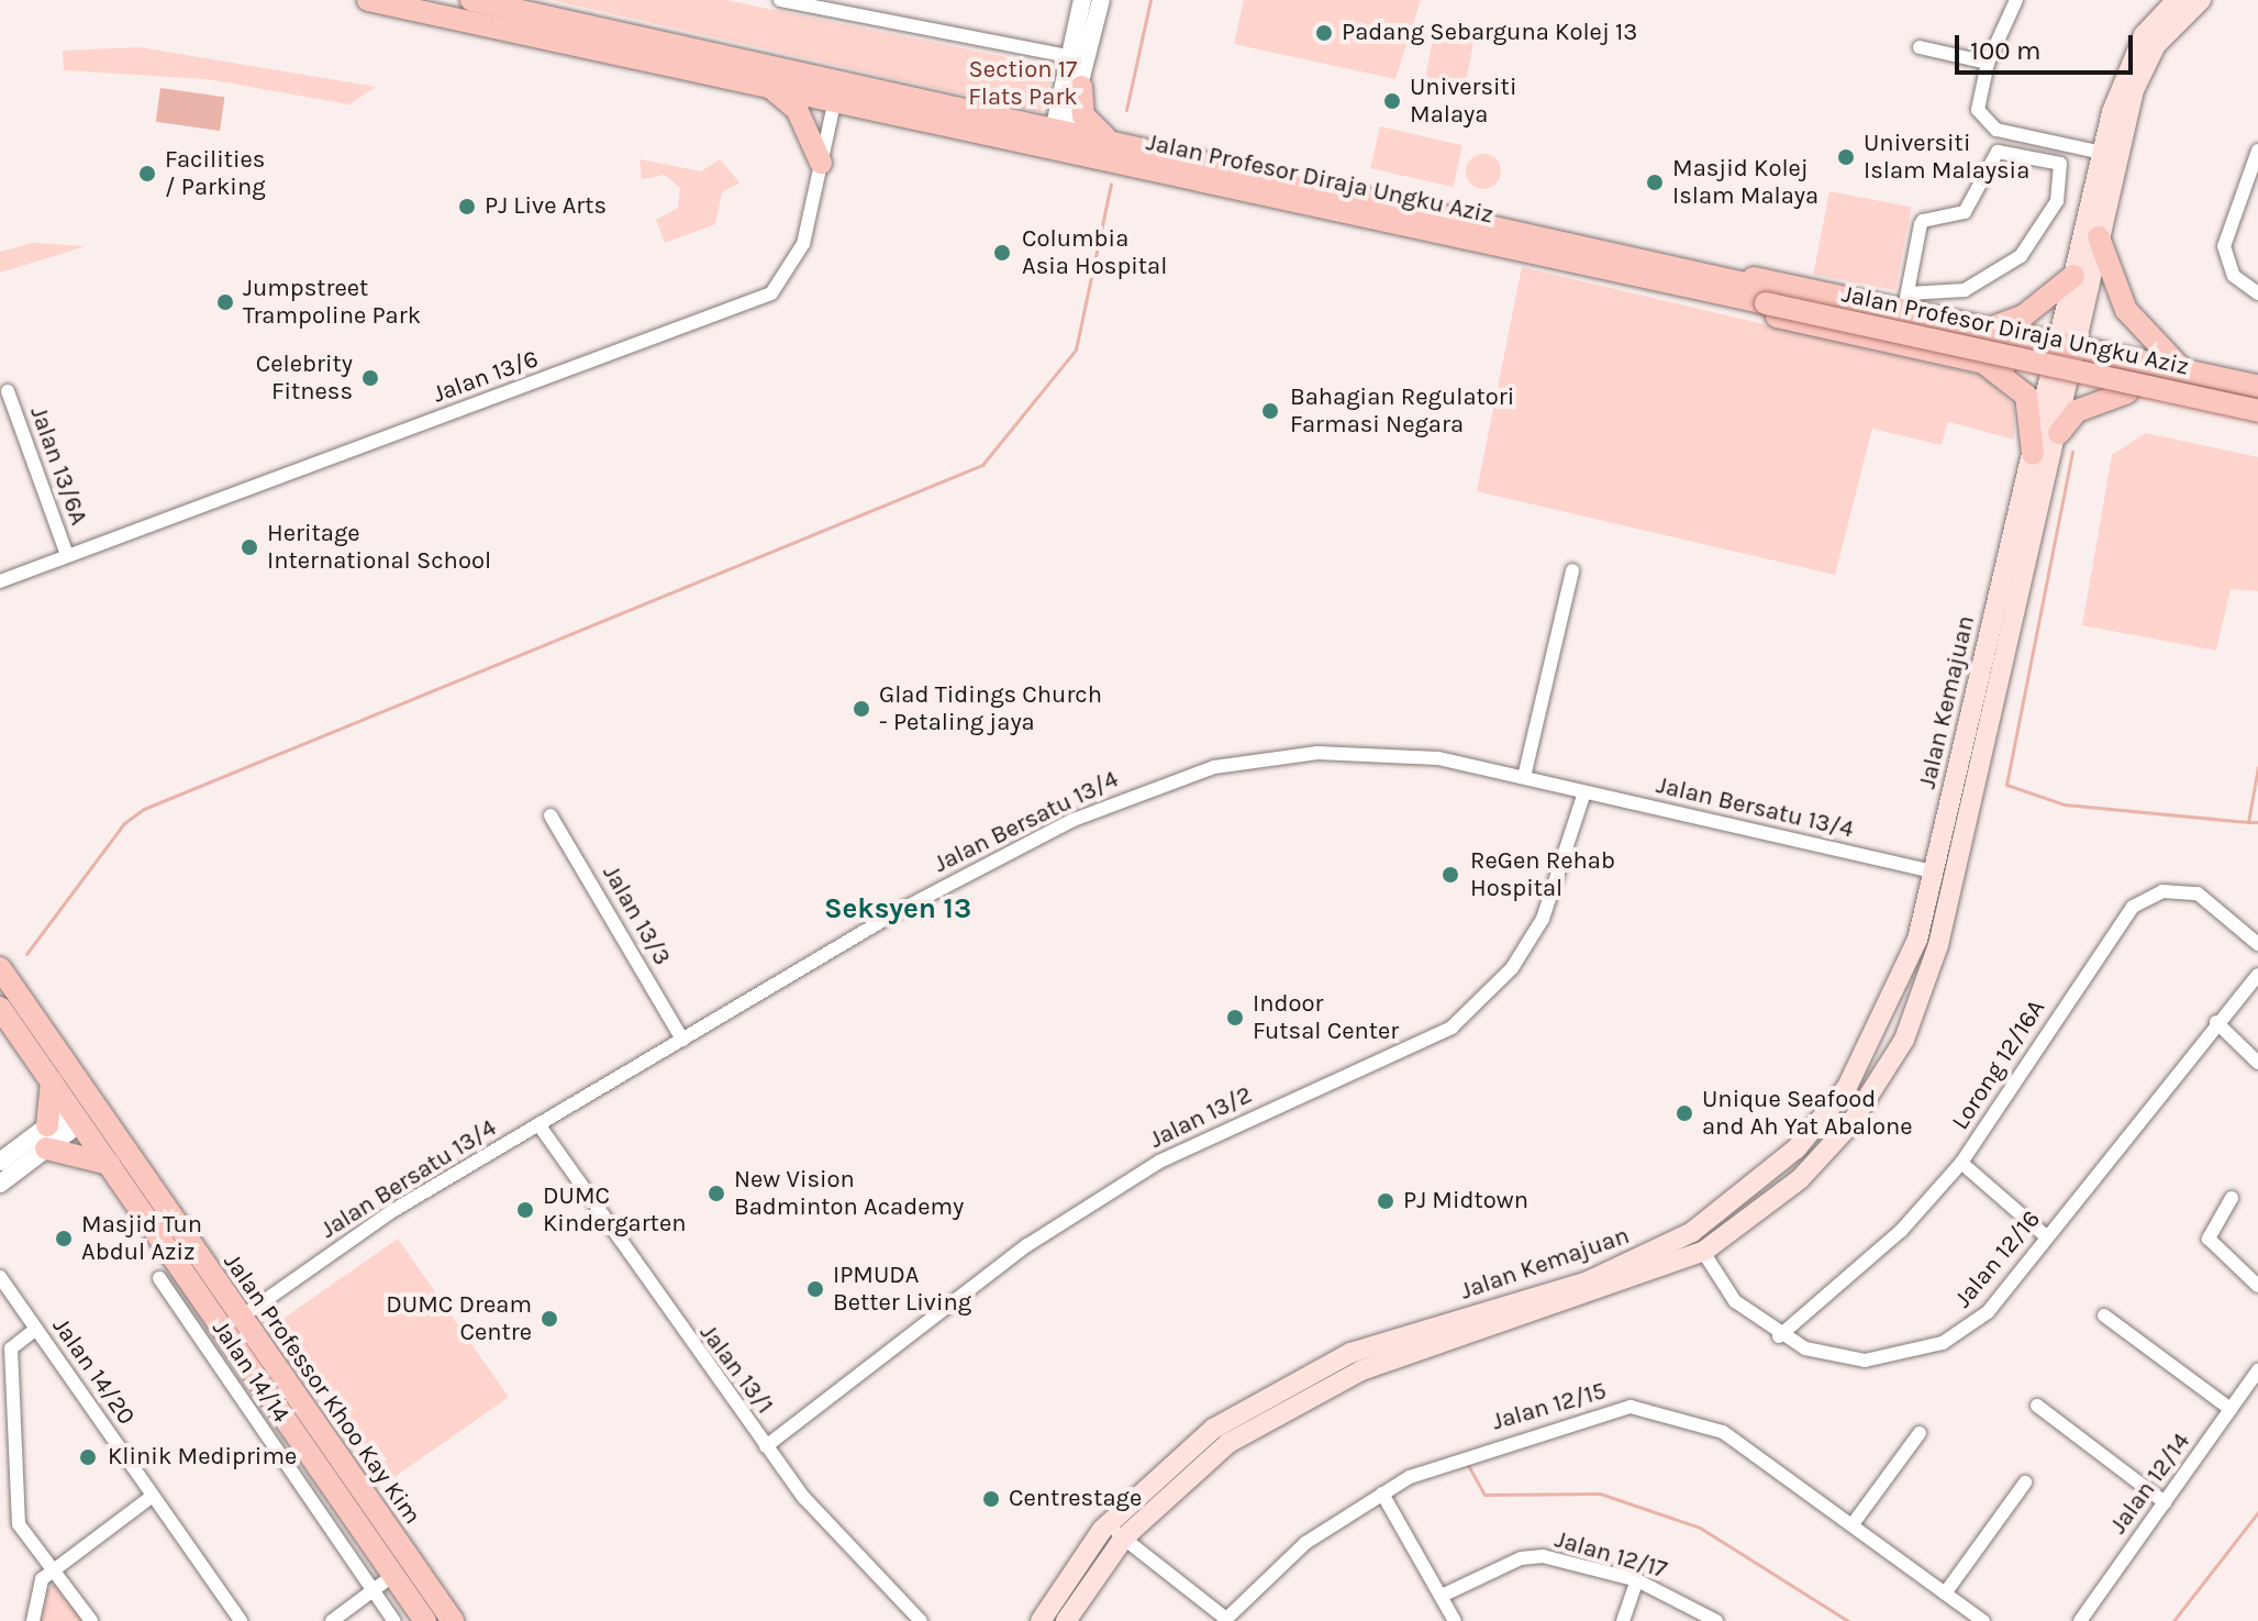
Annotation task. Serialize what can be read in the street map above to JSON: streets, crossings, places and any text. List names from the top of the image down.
{
  "streets": {
    "main road": ["Jalan Profesor Diraja Ungku Aziz", "Jalan Kemajuan", "Jalan Professor Khoo Kay Kim"],
    "street": [
      "Jalan 13/6",
      "Jalan 13/6A",
      "Jalan Bersatu 13/4",
      "Jalan 13/3",
      "Lorong 12/16A",
      "Jalan 13/2",
      "Jalan 12/16",
      "Jalan 13/1",
      "Jalan 14/20",
      "Jalan 14/14",
      "Jalan 12/15",
      "Jalan 12/14",
      "Jalan 12/17"
    ]
  },
  "crossings": [
    ["Jalan Profesor Diraja Ungku Aziz", "Jalan 13/6"],
    ["Jalan 13/6", "Jalan 13/6A"],
    ["Jalan Kemajuan", "Jalan Bersatu 13/4"],
    ["Jalan Kemajuan", "Jalan 12/16"],
    ["Jalan Bersatu 13/4", "Jalan 13/3"],
    ["Jalan Bersatu 13/4", "Jalan 13/2"],
    ["Jalan Bersatu 13/4", "Jalan 13/1"],
    ["Jalan Bersatu 13/4", "Jalan Professor Khoo Kay Kim"],
    ["Lorong 12/16A", "Jalan 12/16"],
    ["Jalan 13/2", "Jalan 13/1"]
  ],
  "districts": ["Seksyen 13"],
  "parks": ["Section 17 Flats Park"],
  "places": [
    "Padang Sebarguna Kolej 13",
    "Universiti Malaya",
    "Universiti Islam Malaysia",
    "Facilities / Parking",
    "Masjid Kolej Islam Malaya",
    "PJ Live Arts",
    "Columbia Asia Hospital",
    "Jumpstreet Trampoline Park",
    "Celebrity Fitness",
    "Bahagian Regulatori Farmasi Negara",
    "Heritage International School",
    "Glad Tidings Church - Petaling jaya",
    "ReGen Rehab Hospital",
    "Indoor Futsal Center",
    "Unique Seafood and Ah Yat Abalone",
    "New Vision Badminton Academy",
    "PJ Midtown",
    "DUMC Kindergarten",
    "Masjid Tun Abdul Aziz",
    "IPMUDA Better Living",
    "DUMC Dream Centre",
    "Klinik Mediprime",
    "Centrestage"
  ],
  "scale_bar": "100 m"
}
